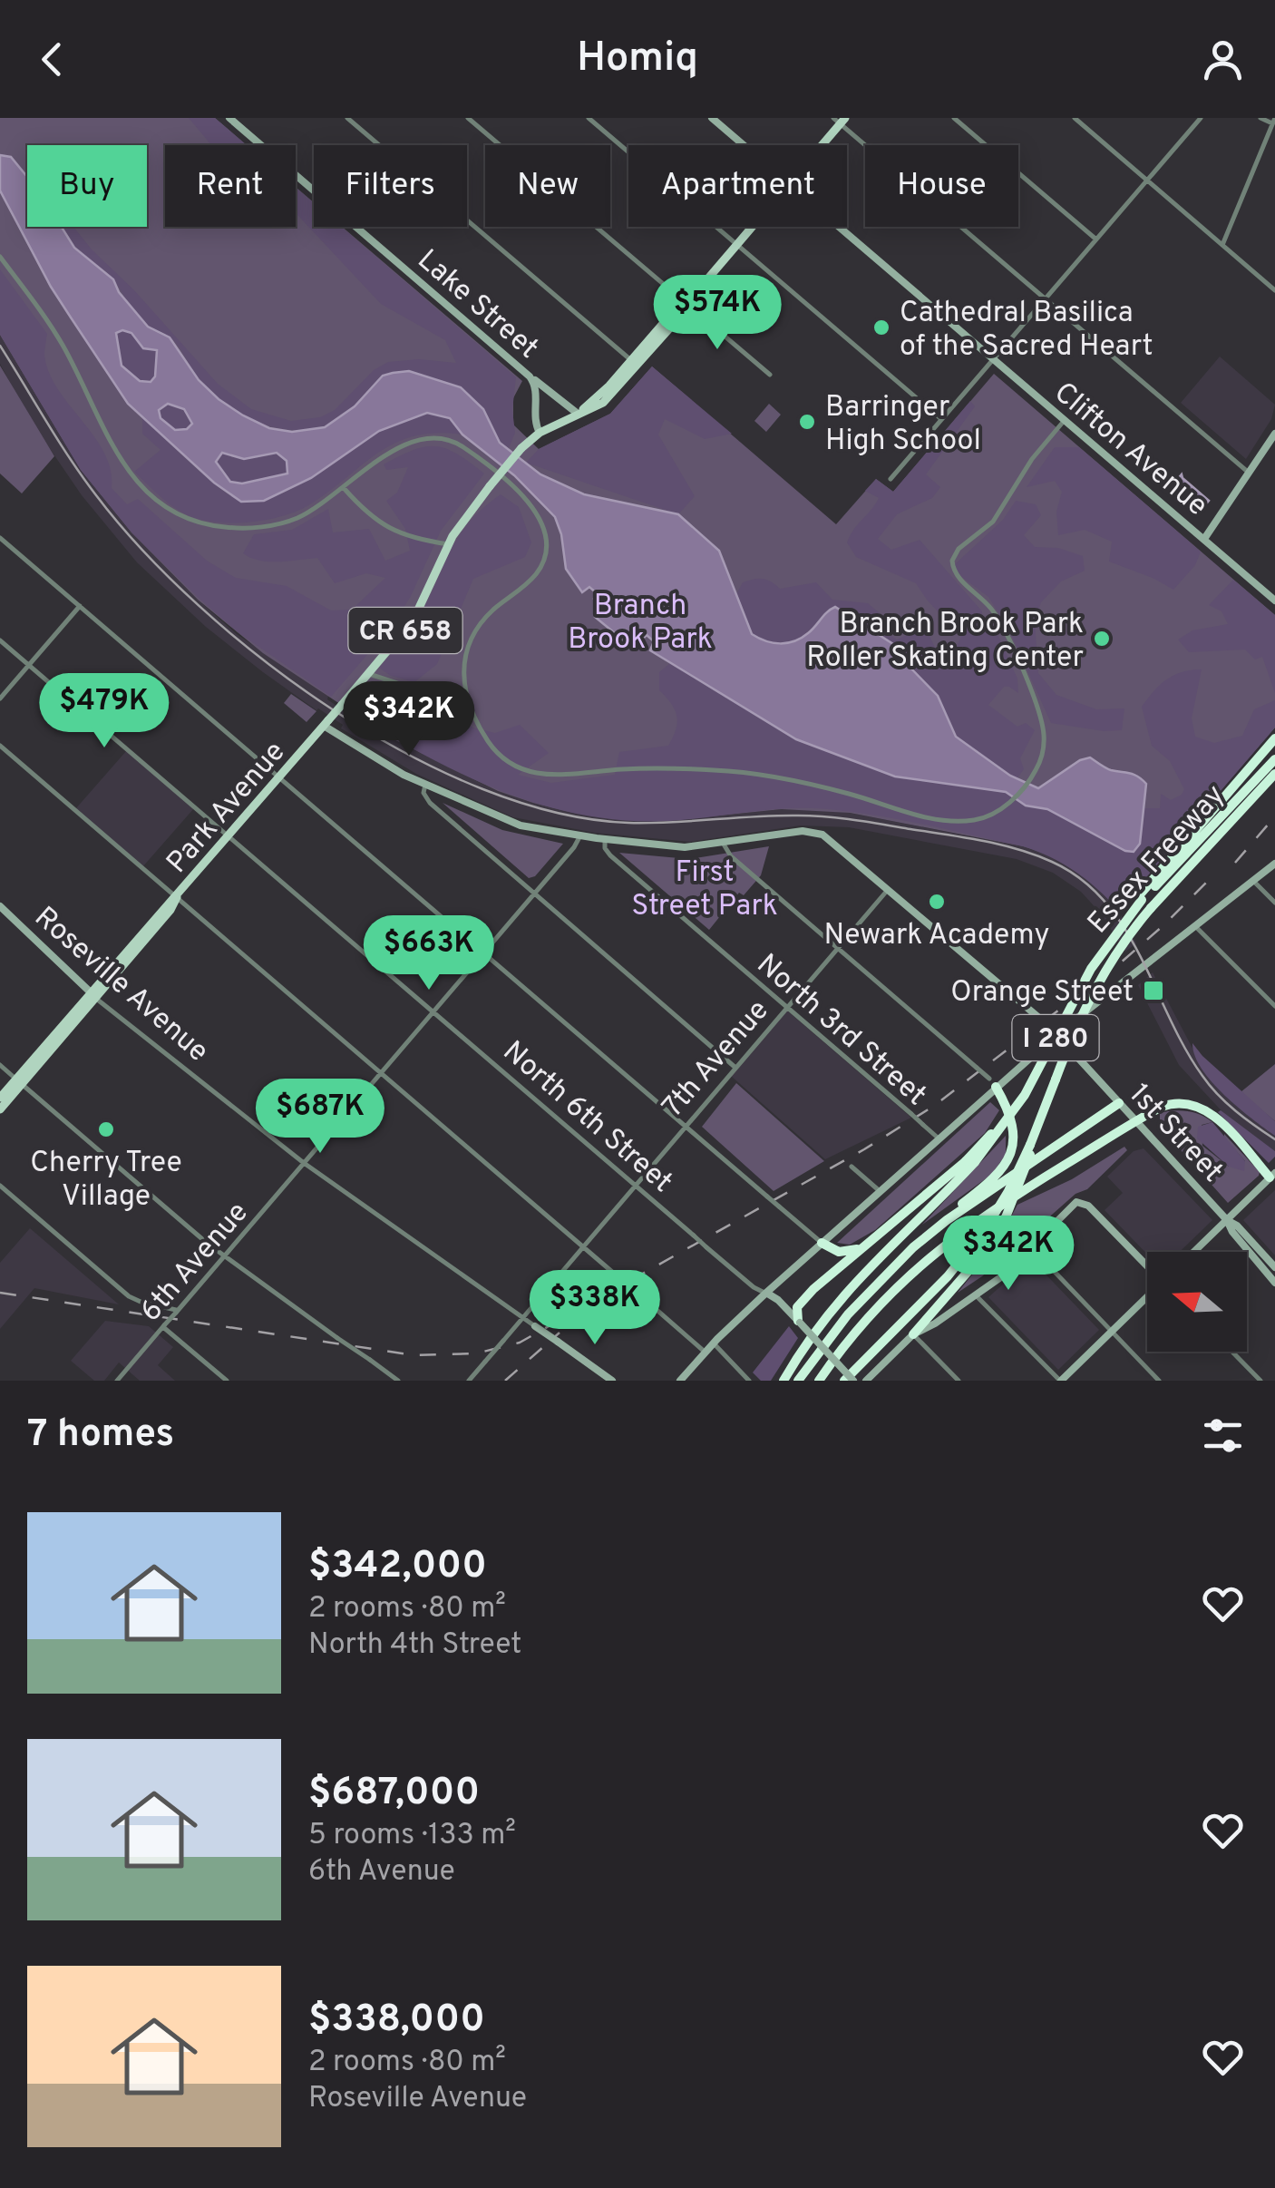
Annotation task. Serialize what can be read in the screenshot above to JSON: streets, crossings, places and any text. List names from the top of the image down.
{
  "streets": {
    "highway": ["Essex Freeway", "I 280"],
    "main road": [
      "Lake Street",
      "Clifton Avenue",
      "CR 658",
      "Park Avenue",
      "Roseville Avenue",
      "North 6th Street",
      "1st Street"
    ],
    "street": ["North 3rd Street", "7th Avenue", "6th Avenue"]
  },
  "crossings": [
    ["Lake Street", "Park Avenue"],
    ["Park Avenue", "Roseville Avenue"],
    ["Park Avenue", "North 6th Street"],
    ["Park Avenue", "1st Street"],
    ["Roseville Avenue", "7th Avenue"],
    ["Roseville Avenue", "6th Avenue"],
    ["North 3rd Street", "7th Avenue"],
    ["North 3rd Street", "1st Street"],
    ["7th Avenue", "North 6th Street"],
    ["7th Avenue", "1st Street"],
    ["North 6th Street", "6th Avenue"],
    ["1st Street", "6th Avenue"]
  ],
  "parks": ["Branch Brook Park", "First Street Park"],
  "places": {
    "other": [
      "Cathedral Basilica of the Sacred Heart",
      "Barringer High School",
      "Branch Brook Park Roller Skating Center",
      "Newark Academy",
      "Cherry Tree Village"
    ],
    "transit": ["Orange Street"]
  },
  "north": "left",
  "page": {
    "header": "Homiq",
    "chip": [
      "Buy",
      "Rent",
      "Filters",
      "New",
      "Apartment",
      "House"
    ],
    "price": [
      "$574K",
      "$479K",
      "$342K",
      "$663K",
      "$687K",
      "$342K",
      "$338K"
    ],
    "heading": "7 homes",
    "list": [
      {
        "name": "$342,000",
        "note": "2 rooms · 80 m² · North 4th Street"
      },
      {
        "name": "$687,000",
        "note": "5 rooms · 133 m² · 6th Avenue"
      },
      {
        "name": "$338,000",
        "note": "2 rooms · 80 m² · Roseville Avenue"
      }
    ]
  }
}
